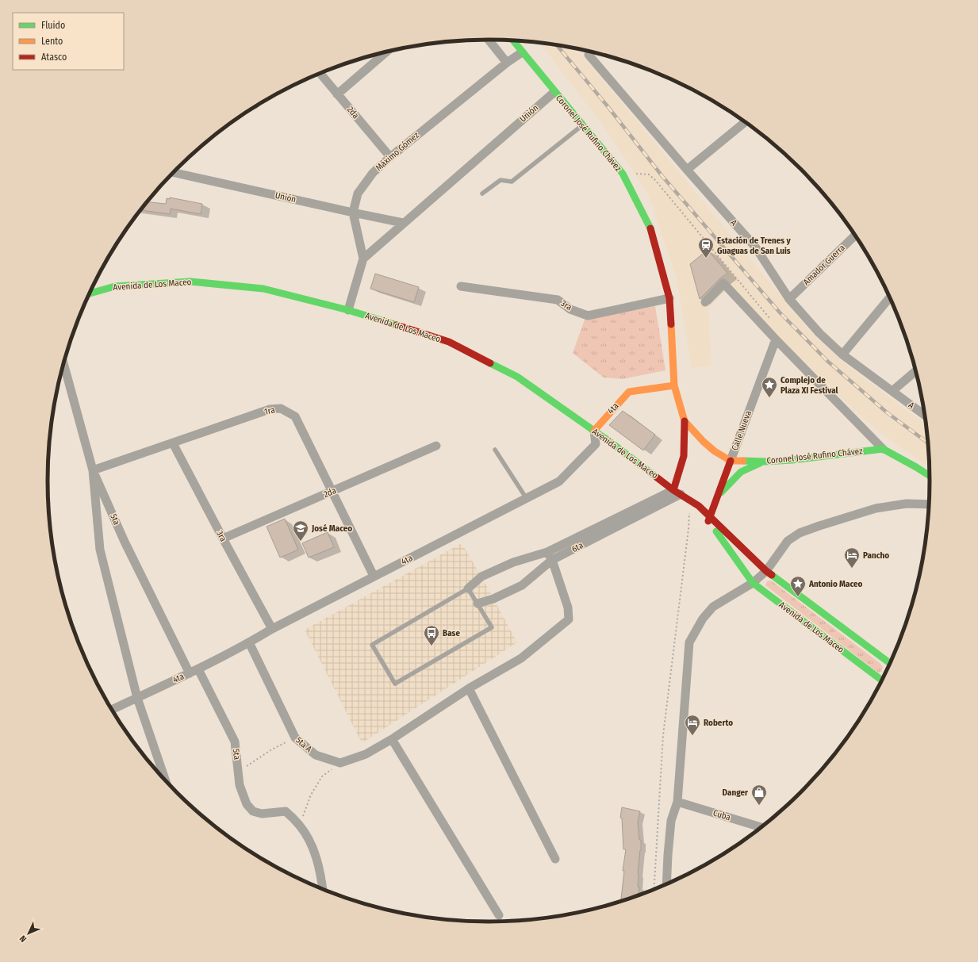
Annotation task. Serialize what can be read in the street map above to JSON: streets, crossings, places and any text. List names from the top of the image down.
{
  "streets": {
    "street": [
      "2da",
      "Unión",
      "Coronel José Rufino Chávez",
      "Máximo Gómez",
      "A",
      "Amador Guerra",
      "Avenida de Los Maceo",
      "3ra",
      "4ta",
      "1ra",
      "Calle Nueva",
      "5ta",
      "6ta",
      "5ta A",
      "Cuba"
    ]
  },
  "crossings": [
    ["2da", "Máximo Gómez"],
    ["2da", "3ra"],
    ["2da", "1ra"],
    ["Unión", "Coronel José Rufino Chávez"],
    ["Unión", "Máximo Gómez"],
    ["Coronel José Rufino Chávez", "Máximo Gómez"],
    ["Coronel José Rufino Chávez", "3ra"],
    ["Coronel José Rufino Chávez", "4ta"],
    ["Coronel José Rufino Chávez", "Calle Nueva"],
    ["Máximo Gómez", "Avenida de Los Maceo"],
    ["A", "Amador Guerra"],
    ["Avenida de Los Maceo", "4ta"],
    ["Avenida de Los Maceo", "Calle Nueva"],
    ["Avenida de Los Maceo", "6ta"],
    ["3ra", "4ta"],
    ["3ra", "1ra"],
    ["4ta", "1ra"],
    ["4ta", "5ta"],
    ["4ta", "5ta A"],
    ["1ra", "5ta"]
  ],
  "places": {
    "station": ["Estación de Trenes y Guaguas de San Luis"],
    "place": ["Complejo de Plaza XI Festival", "Antonio Maceo"],
    "school or university": ["José Maceo"],
    "hotel": ["Pancho", "Roberto"],
    "bus stop": ["Base"],
    "shop": ["Danger"]
  },
  "legend": ["Fluido", "Lento", "Atasco"],
  "north": "bottom left"
}
